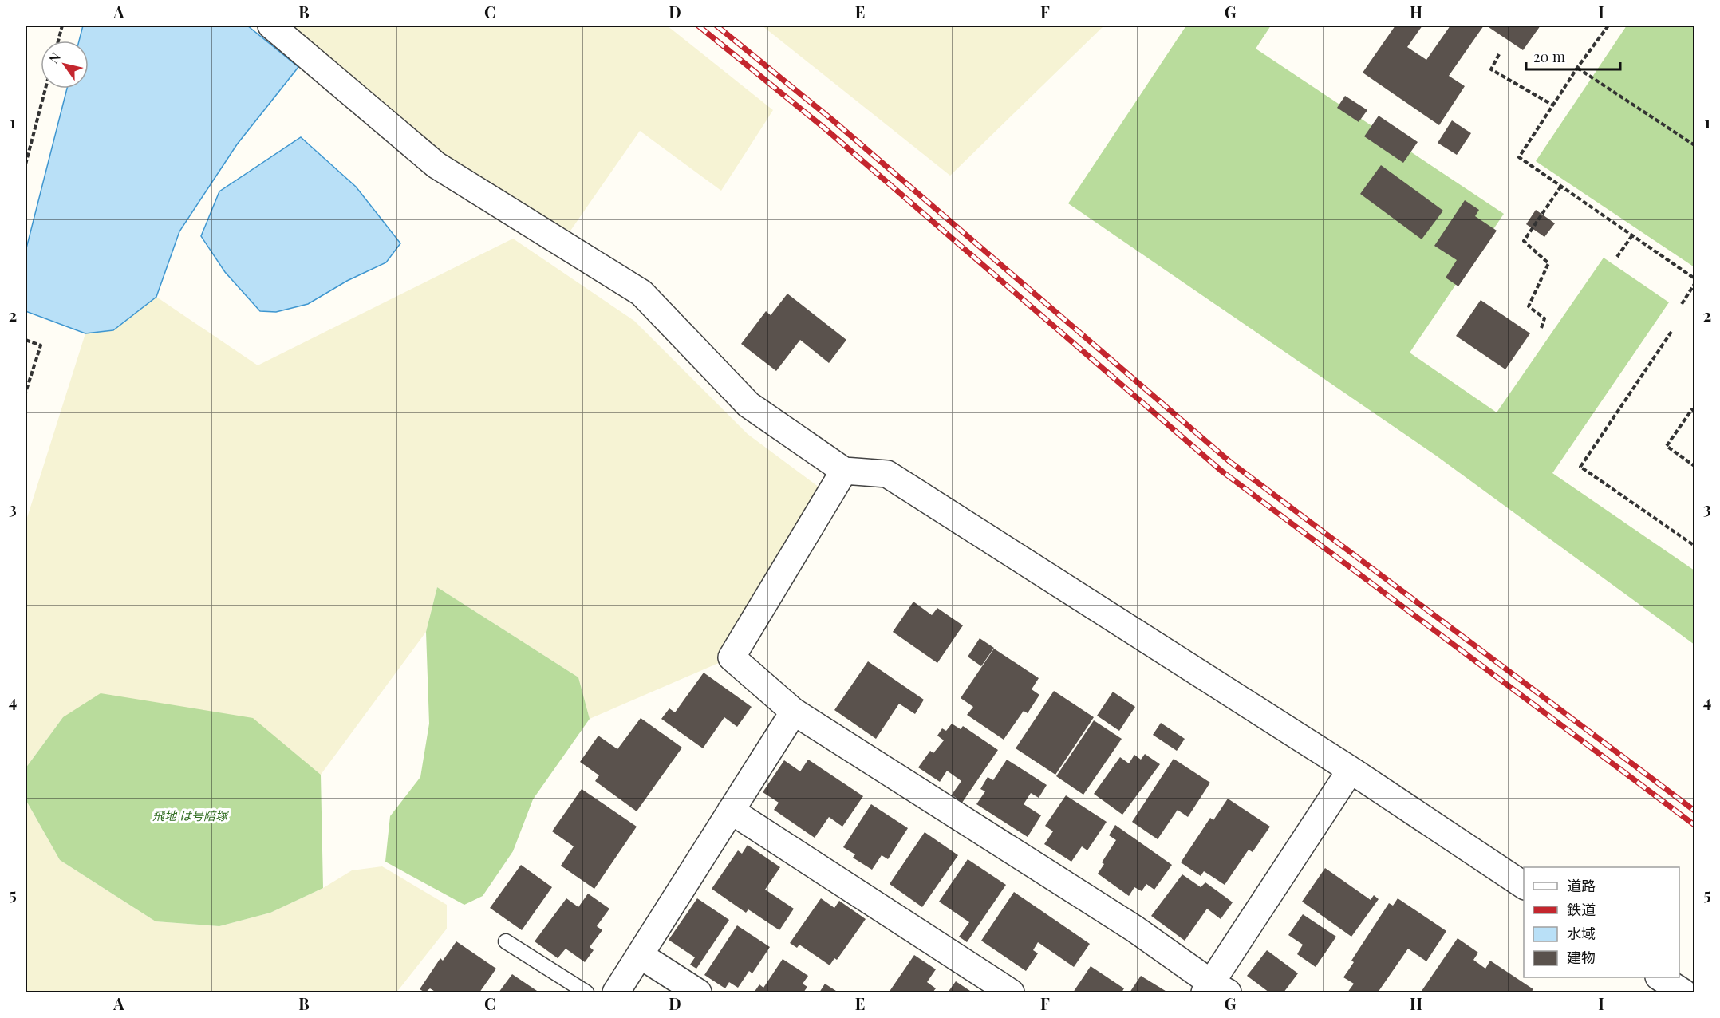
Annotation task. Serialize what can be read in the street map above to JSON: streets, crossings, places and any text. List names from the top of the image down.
{
  "parks": ["飛地 は号陪塚"],
  "legend": [
    "道路",
    "鉄道",
    "水域",
    "建物"
  ],
  "scale_bar": "20 m",
  "north": "top left",
  "grid": {
    "columns": [
      "A",
      "B",
      "C",
      "D",
      "E",
      "F",
      "G",
      "H",
      "I"
    ],
    "rows": [
      "1",
      "2",
      "3",
      "4",
      "5"
    ]
  }
}
